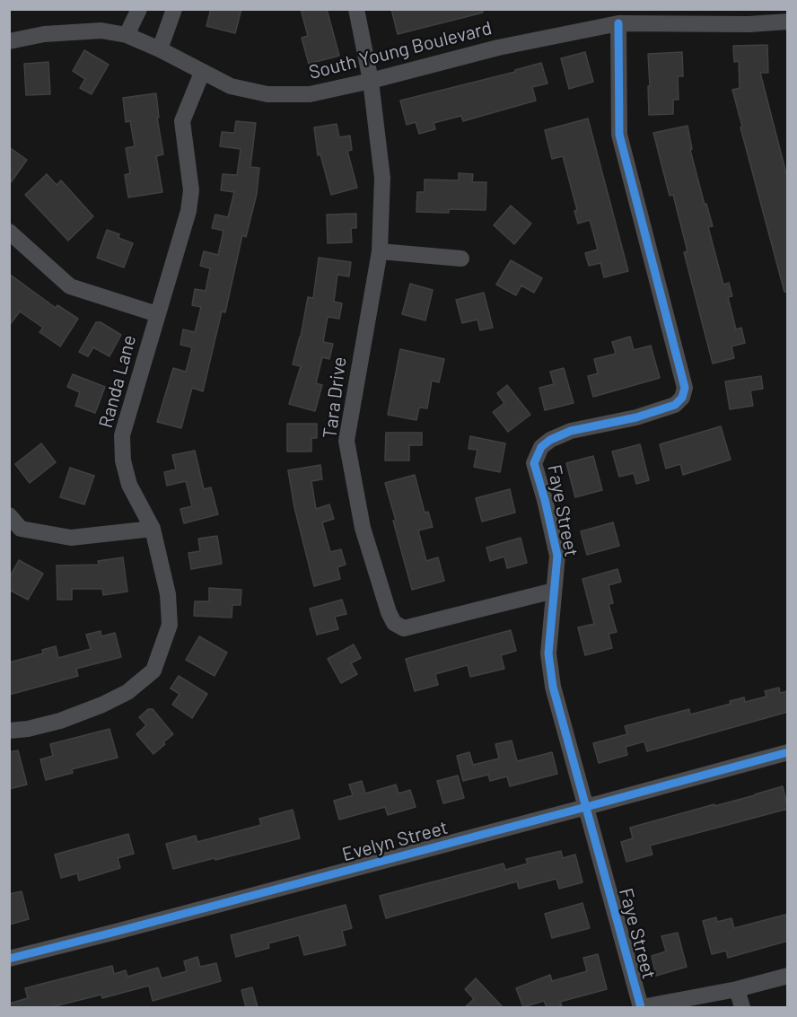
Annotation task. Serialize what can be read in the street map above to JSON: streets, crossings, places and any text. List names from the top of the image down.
{
  "streets": {
    "street": [
      "South Young Boulevard",
      "Randa Lane",
      "Tara Drive",
      "Faye Street",
      "Evelyn Street"
    ]
  },
  "crossings": [
    ["South Young Boulevard", "Randa Lane"],
    ["South Young Boulevard", "Tara Drive"],
    ["South Young Boulevard", "Faye Street"],
    ["Tara Drive", "Faye Street"],
    ["Faye Street", "Evelyn Street"]
  ]
}
